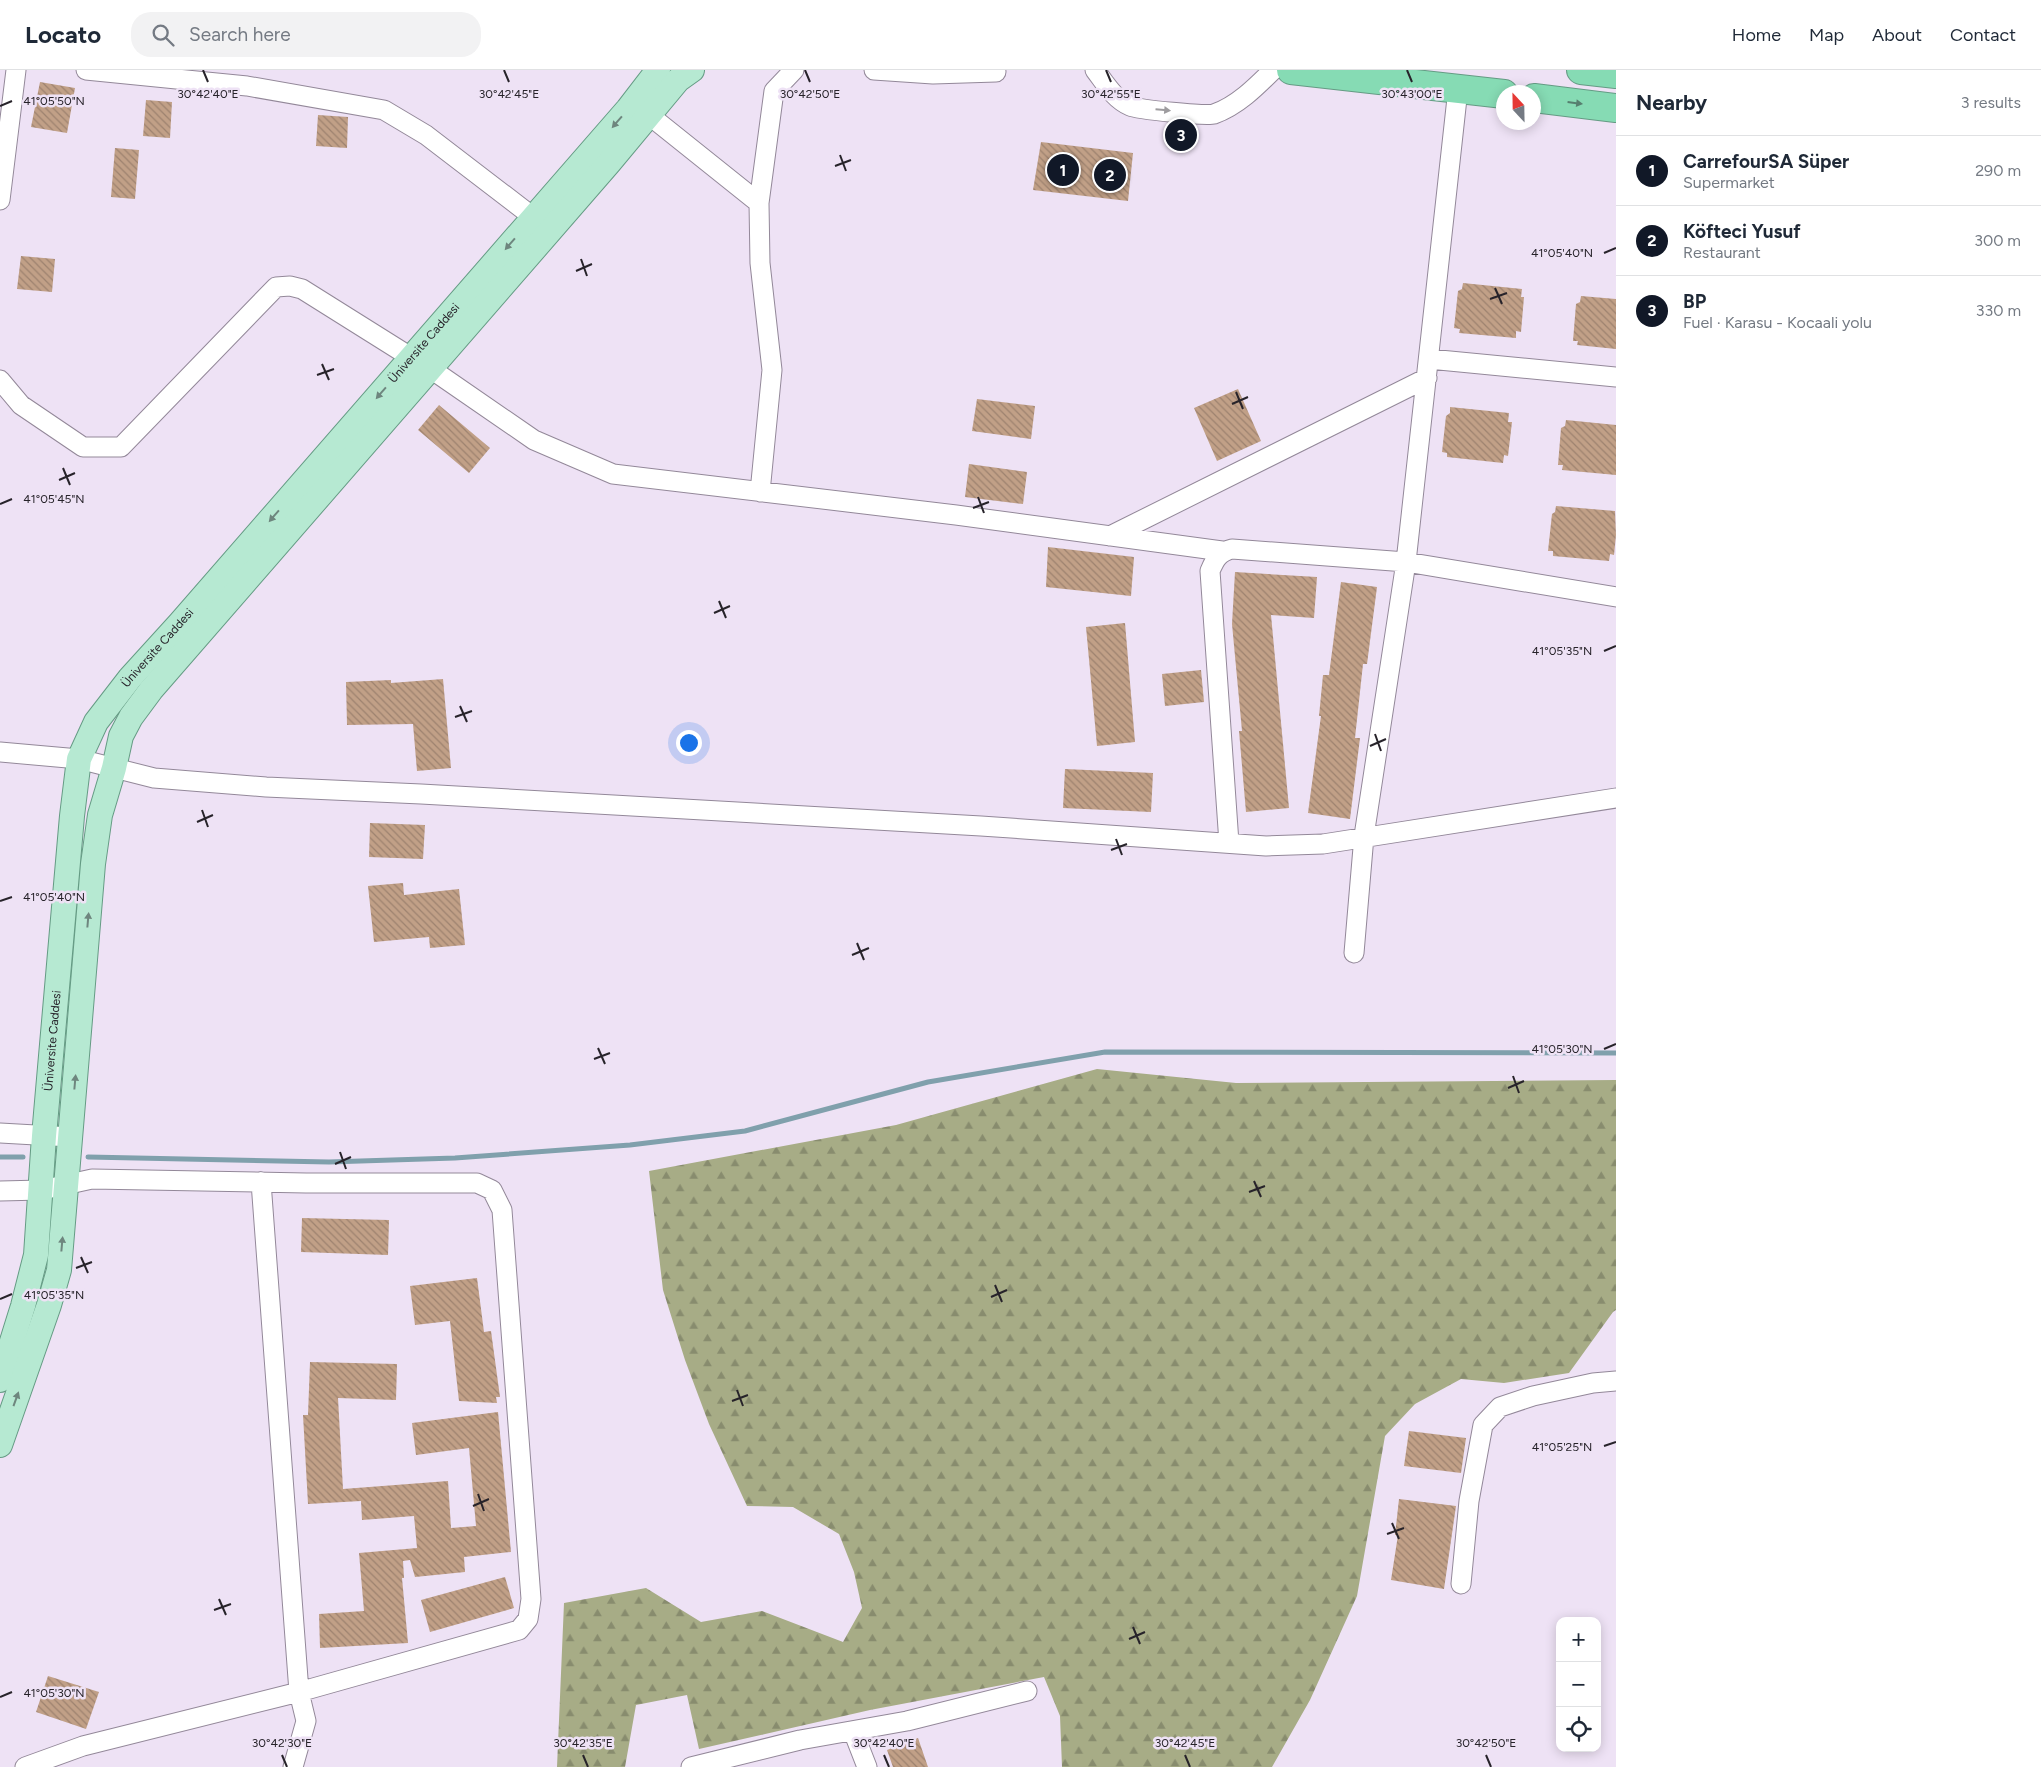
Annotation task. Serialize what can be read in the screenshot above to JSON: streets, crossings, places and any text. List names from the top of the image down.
{
  "streets": {
    "main road": ["Üniversite Caddesi"]
  },
  "north": "top",
  "page": {
    "header": "Locato",
    "search": "Search here",
    "nav": [
      "Home",
      "Map",
      "About",
      "Contact"
    ],
    "heading": ["Nearby", "3 results"],
    "pins": ["3", "1", "2"],
    "list": [
      {
        "mark": "1",
        "name": "CarrefourSA Süper",
        "note": "Supermarket",
        "value": "290 m"
      },
      {
        "mark": "2",
        "name": "Köfteci Yusuf",
        "note": "Restaurant",
        "value": "300 m"
      },
      {
        "mark": "3",
        "name": "BP",
        "note": "Fuel · Karasu - Kocaali yolu",
        "value": "330 m"
      }
    ],
    "map_buttons": ["+", "−"]
  },
  "coordinates": [
    "30°42'40\"E",
    "30°42'45\"E",
    "30°42'50\"E",
    "30°42'55\"E",
    "30°43'00\"E",
    "41°05'50\"N",
    "41°05'40\"N",
    "41°05'45\"N",
    "41°05'35\"N",
    "41°05'30\"N",
    "41°05'25\"N",
    "30°42'30\"E",
    "30°42'35\"E"
  ]
}
